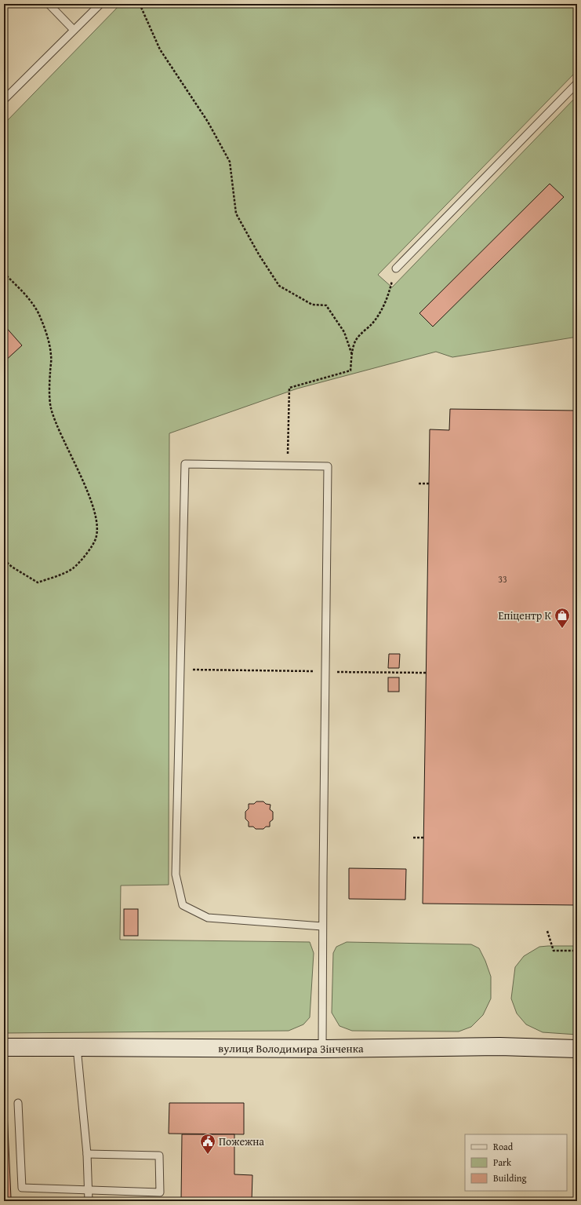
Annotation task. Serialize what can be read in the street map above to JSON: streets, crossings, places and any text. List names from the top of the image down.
{
  "streets": {
    "main road": ["вулиця Володимира Зінченка"]
  },
  "places": {
    "shop": ["Епіцентр К"],
    "public building": ["Пожежна"]
  },
  "house_numbers": ["33"],
  "legend": ["Road", "Park", "Building"]
}
